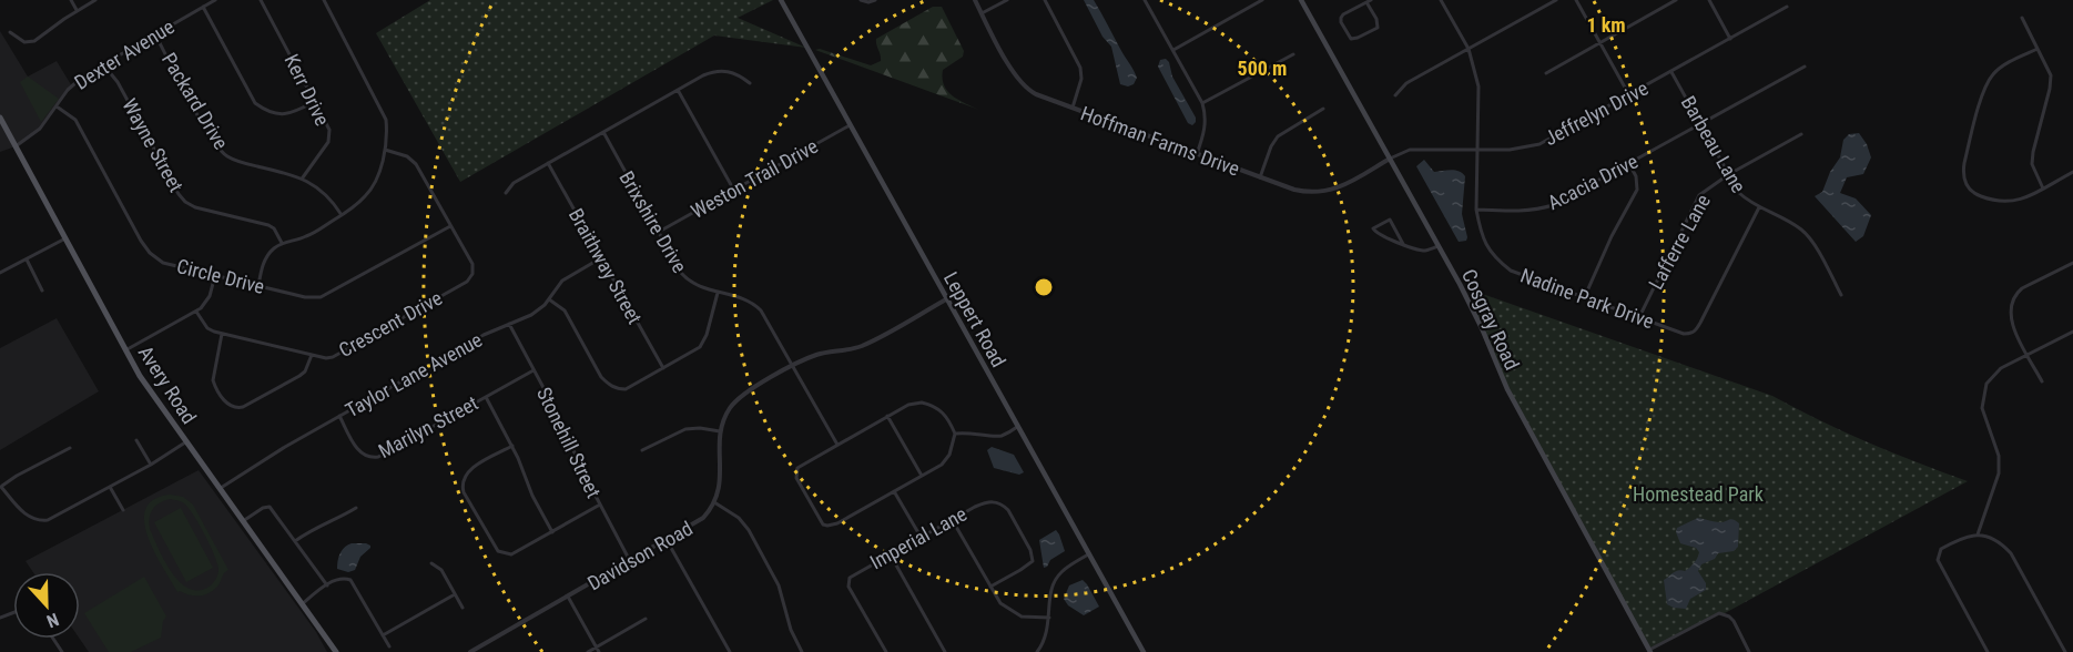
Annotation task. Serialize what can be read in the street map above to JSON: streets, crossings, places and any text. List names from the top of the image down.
{
  "streets": {
    "main road": ["Leppert Road", "Cosgray Road", "Avery Road"],
    "street": [
      "Dexter Avenue",
      "Kerr Drive",
      "Packard Drive",
      "Jeffrelyn Drive",
      "Hoffman Farms Drive",
      "Barbeau Lane",
      "Wayne Street",
      "Weston Trail Drive",
      "Acacia Drive",
      "Brixshire Drive",
      "Lafferre Lane",
      "Braithway Street",
      "Circle Drive",
      "Nadine Park Drive",
      "Crescent Drive",
      "Taylor Lane Avenue",
      "Marilyn Street",
      "Stonehill Street",
      "Imperial Lane",
      "Davidson Road"
    ]
  },
  "crossings": [
    ["Dexter Avenue", "Packard Drive"],
    ["Dexter Avenue", "Wayne Street"],
    ["Dexter Avenue", "Circle Drive"],
    ["Dexter Avenue", "Avery Road"],
    ["Kerr Drive", "Packard Drive"],
    ["Jeffrelyn Drive", "Hoffman Farms Drive"],
    ["Jeffrelyn Drive", "Barbeau Lane"],
    ["Jeffrelyn Drive", "Nadine Park Drive"],
    ["Jeffrelyn Drive", "Cosgray Road"],
    ["Hoffman Farms Drive", "Cosgray Road"],
    ["Barbeau Lane", "Acacia Drive"],
    ["Barbeau Lane", "Lafferre Lane"],
    ["Barbeau Lane", "Nadine Park Drive"],
    ["Weston Trail Drive", "Brixshire Drive"],
    ["Weston Trail Drive", "Leppert Road"],
    ["Acacia Drive", "Nadine Park Drive"],
    ["Lafferre Lane", "Nadine Park Drive"],
    ["Braithway Street", "Taylor Lane Avenue"],
    ["Circle Drive", "Crescent Drive"],
    ["Taylor Lane Avenue", "Avery Road"],
    ["Taylor Lane Avenue", "Marilyn Street"],
    ["Taylor Lane Avenue", "Stonehill Street"],
    ["Marilyn Street", "Stonehill Street"],
    ["Stonehill Street", "Davidson Road"]
  ],
  "parks": ["Homestead Park"],
  "north": "bottom",
  "rings": ["1 km", "500 m"]
}
